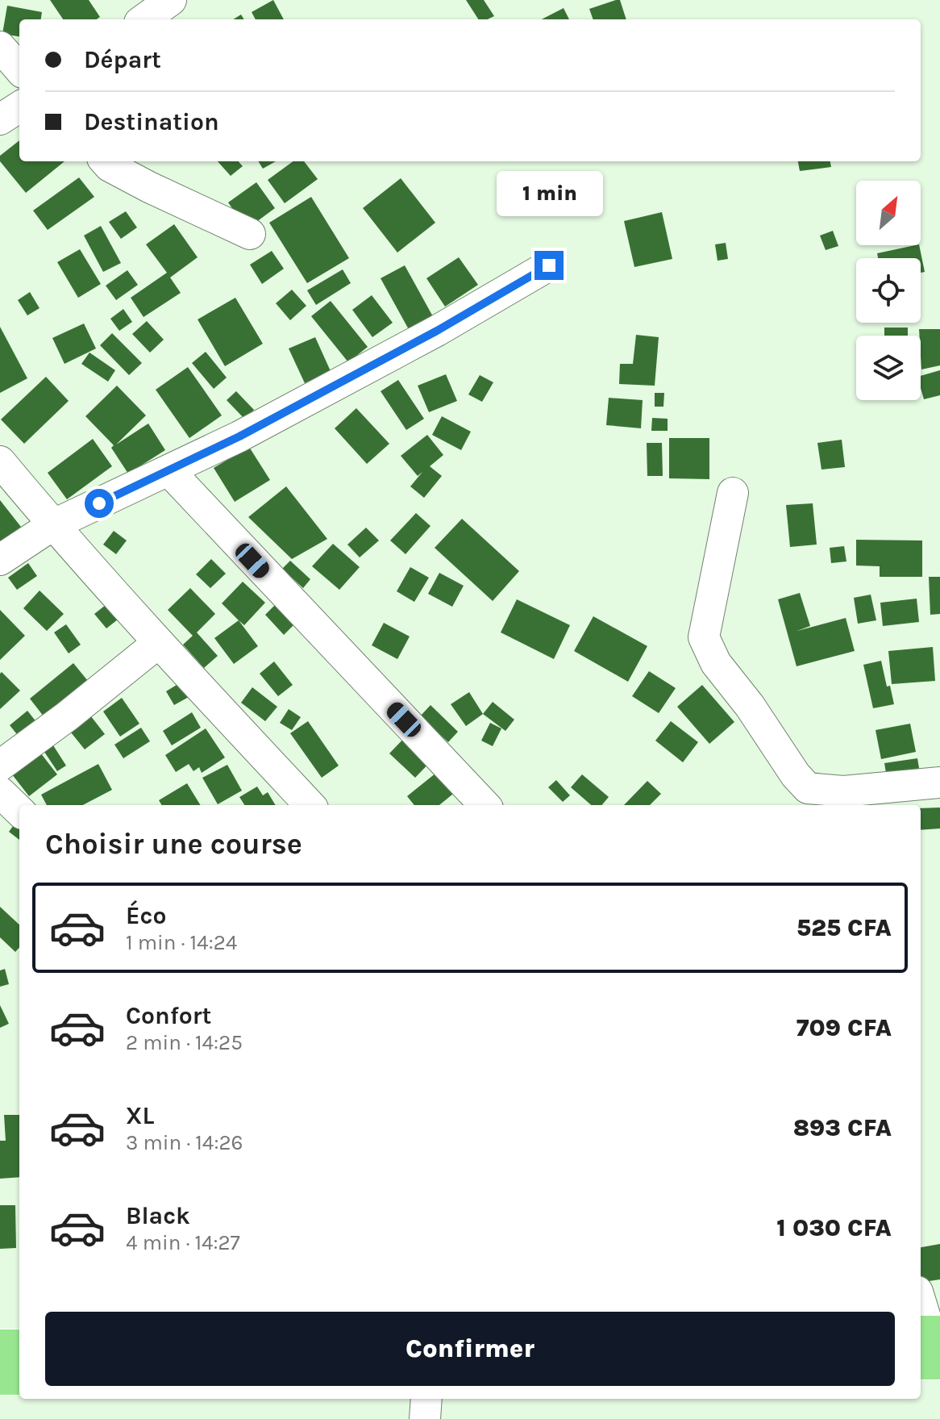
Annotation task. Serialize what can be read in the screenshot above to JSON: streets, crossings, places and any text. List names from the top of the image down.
{
  "north": "top right",
  "page": {
    "banner": ["Départ", "Destination"],
    "bubble": "1 min",
    "heading": "Choisir une course",
    "list": [
      {
        "name": "Éco",
        "note": "1 min · 14:24",
        "value": "525 CFA"
      },
      {
        "name": "Confort",
        "note": "2 min · 14:25",
        "value": "709 CFA"
      },
      {
        "name": "XL",
        "note": "3 min · 14:26",
        "value": "893 CFA"
      },
      {
        "name": "Black",
        "note": "4 min · 14:27",
        "value": "1 030 CFA"
      }
    ],
    "buttons": "Confirmer"
  }
}
